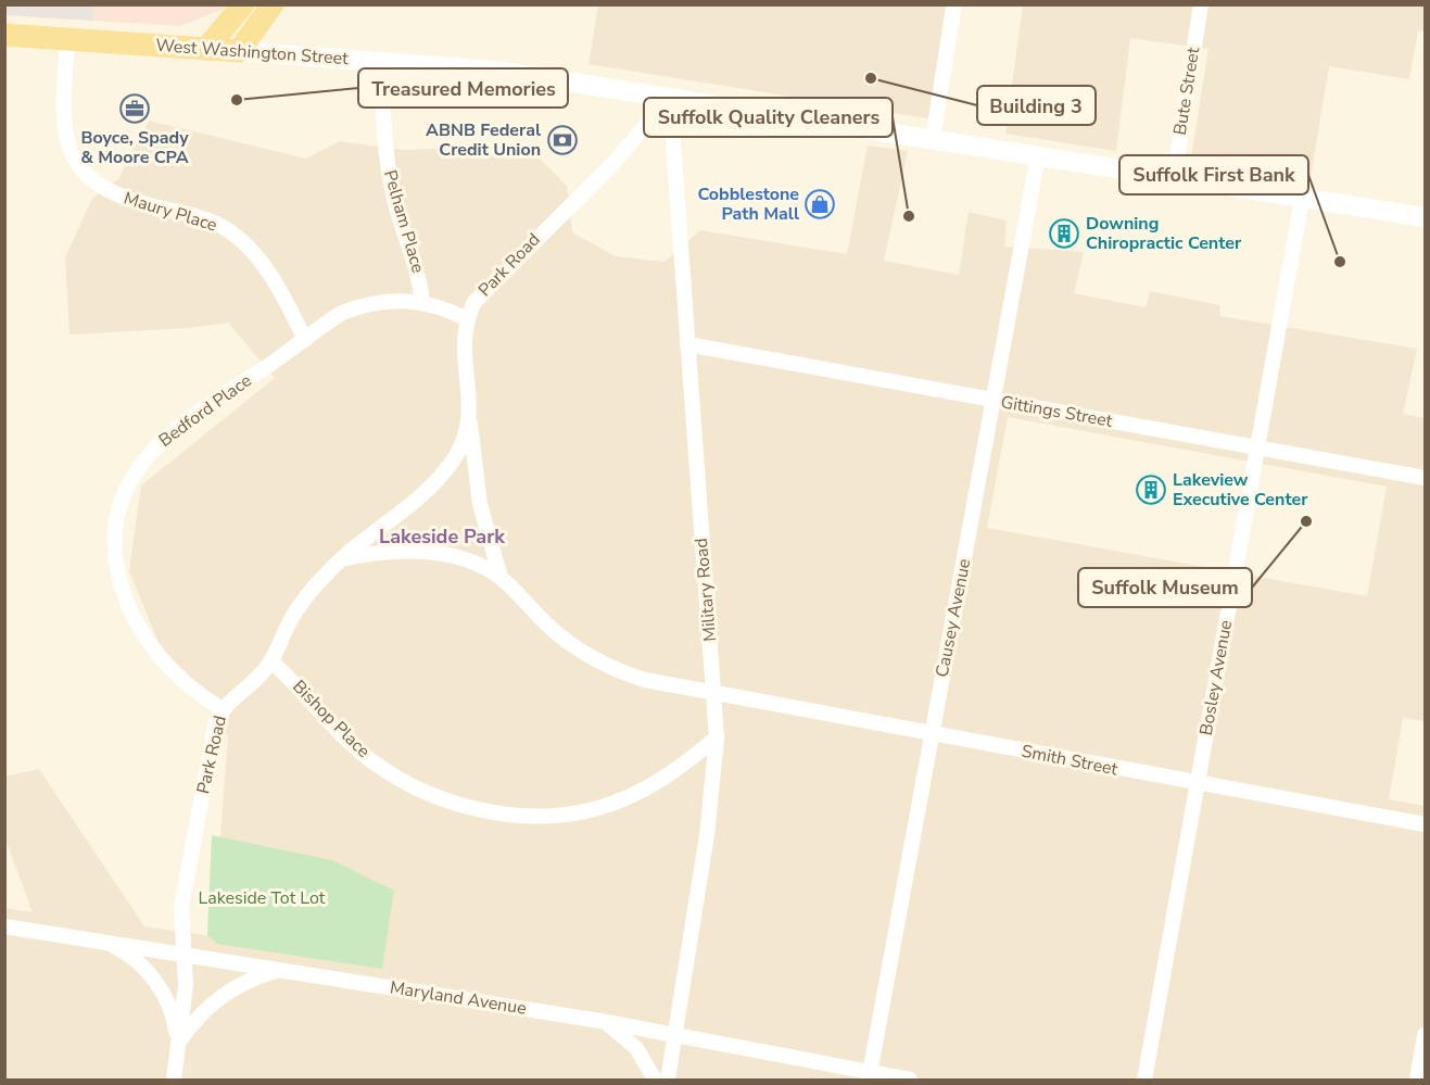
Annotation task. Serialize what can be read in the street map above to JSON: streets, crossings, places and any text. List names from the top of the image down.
{
  "streets": {
    "main road": ["West Washington Street"],
    "street": [
      "Bute Street",
      "Maury Place",
      "Pelham Place",
      "Park Road",
      "Bedford Place",
      "Gittings Street",
      "Military Road",
      "Causey Avenue",
      "Bosley Avenue",
      "Bishop Place",
      "Smith Street",
      "Maryland Avenue"
    ]
  },
  "crossings": [
    ["West Washington Street", "Bute Street"],
    ["West Washington Street", "Maury Place"],
    ["West Washington Street", "Pelham Place"],
    ["West Washington Street", "Park Road"],
    ["West Washington Street", "Military Road"],
    ["West Washington Street", "Causey Avenue"],
    ["West Washington Street", "Bosley Avenue"],
    ["Maury Place", "Bedford Place"],
    ["Pelham Place", "Bedford Place"],
    ["Park Road", "Bedford Place"],
    ["Park Road", "Military Road"],
    ["Park Road", "Bishop Place"],
    ["Park Road", "Maryland Avenue"],
    ["Gittings Street", "Military Road"],
    ["Gittings Street", "Causey Avenue"],
    ["Gittings Street", "Bosley Avenue"],
    ["Military Road", "Bishop Place"],
    ["Military Road", "Smith Street"],
    ["Military Road", "Maryland Avenue"],
    ["Causey Avenue", "Smith Street"],
    ["Causey Avenue", "Maryland Avenue"],
    ["Bosley Avenue", "Smith Street"]
  ],
  "districts": ["Lakeside Park"],
  "parks": ["Lakeside Tot Lot"],
  "places": {
    "other": [
      "Building 3",
      "Treasured Memories",
      "Suffolk Quality Cleaners",
      "Suffolk First Bank",
      "Suffolk Museum"
    ],
    "office": ["Boyce, Spady & Moore CPA"],
    "bank": ["ABNB Federal Credit Union"],
    "shop": ["Cobblestone Path Mall"],
    "building": ["Downing Chiropractic Center", "Lakeview Executive Center"]
  }
}
